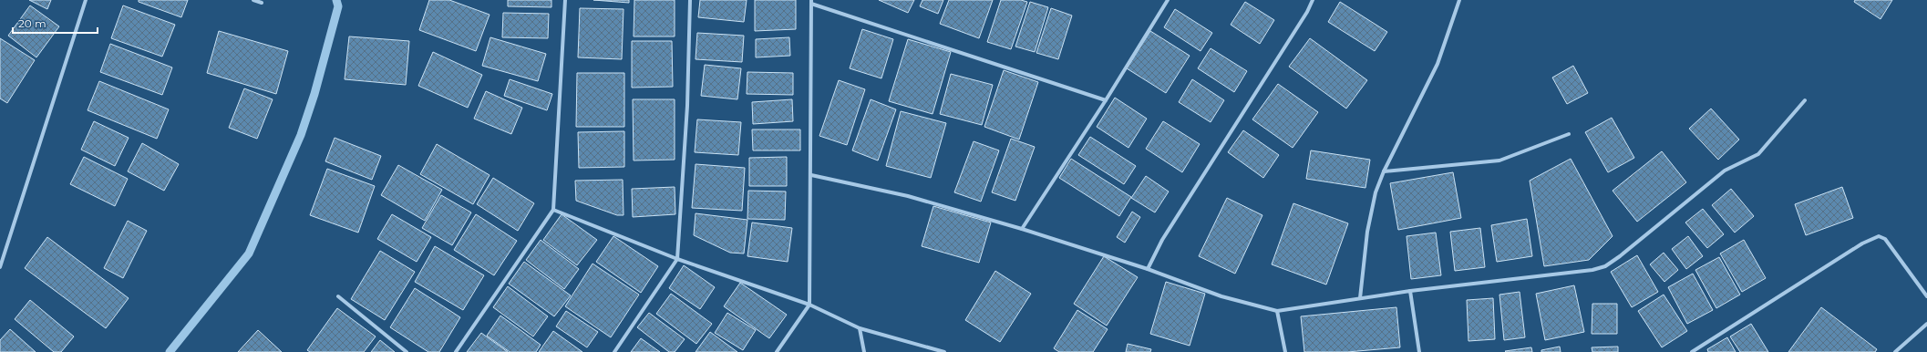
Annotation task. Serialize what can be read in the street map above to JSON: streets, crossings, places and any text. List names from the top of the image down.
{
  "scale_bar": "20 m"
}
